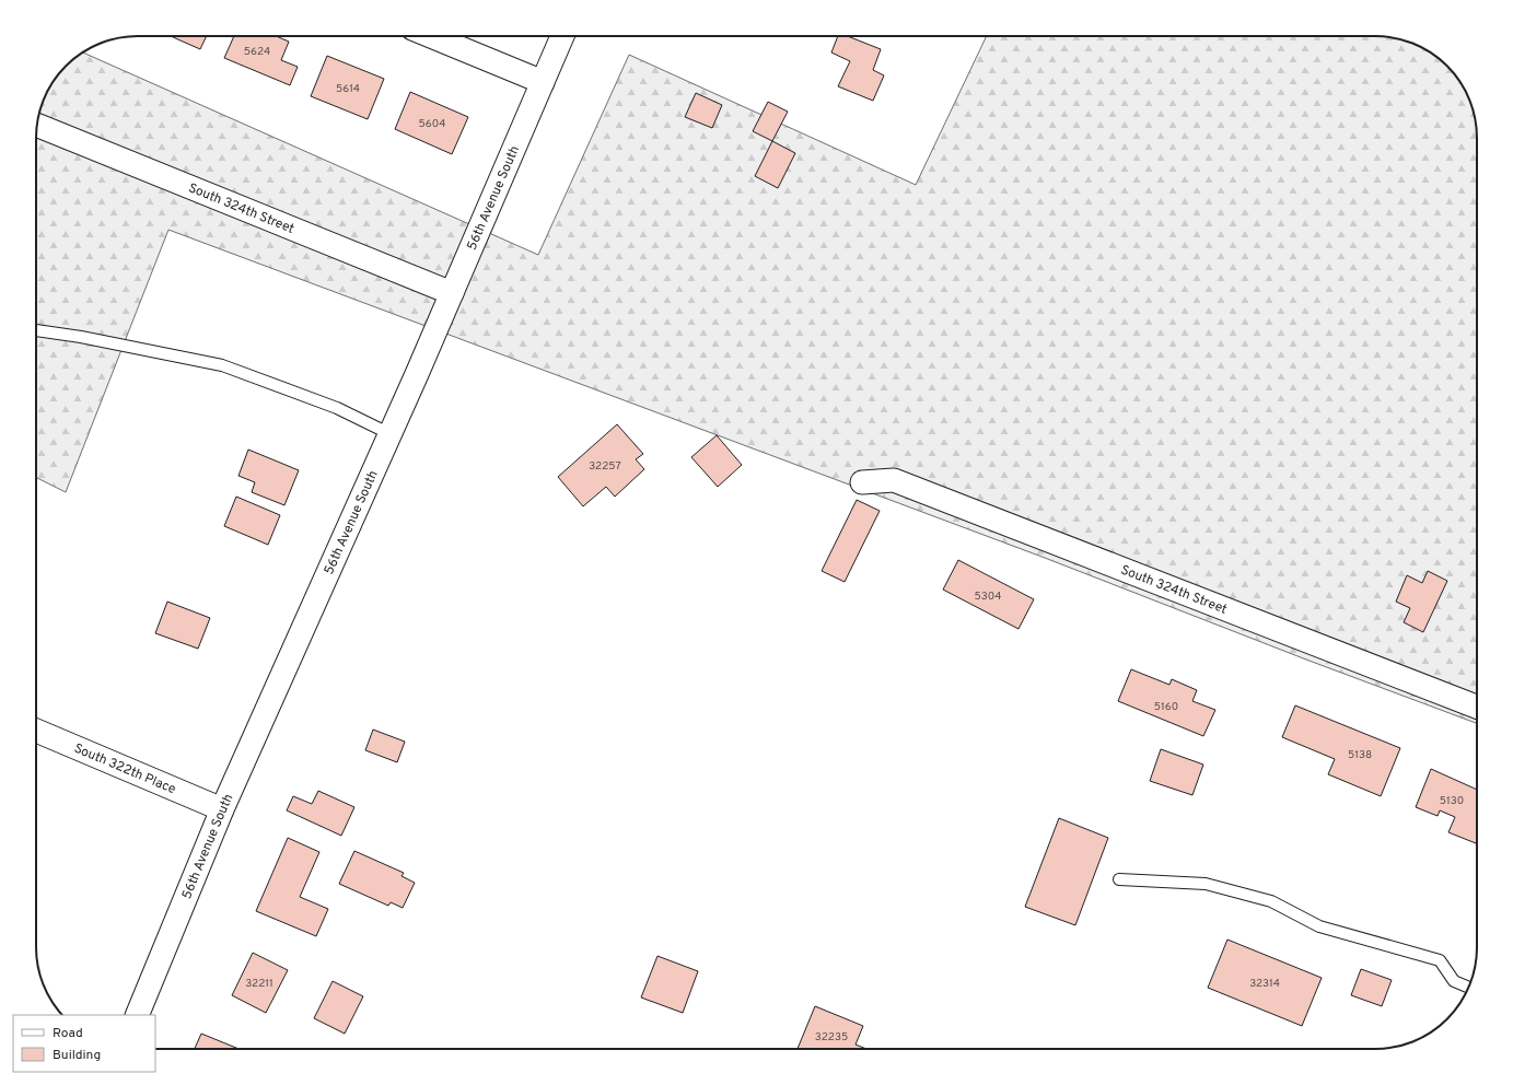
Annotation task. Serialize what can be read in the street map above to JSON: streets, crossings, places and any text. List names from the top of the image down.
{
  "streets": {
    "street": ["56th Avenue South", "South 324th Street", "South 322th Place"]
  },
  "crossings": [
    ["56th Avenue South", "South 324th Street"],
    ["56th Avenue South", "South 322th Place"]
  ],
  "house_numbers": [
    "5624",
    "5614",
    "5604",
    "32257",
    "5304",
    "5160",
    "5138",
    "5130",
    "32211",
    "32314",
    "32235"
  ],
  "legend": ["Road", "Building"]
}
